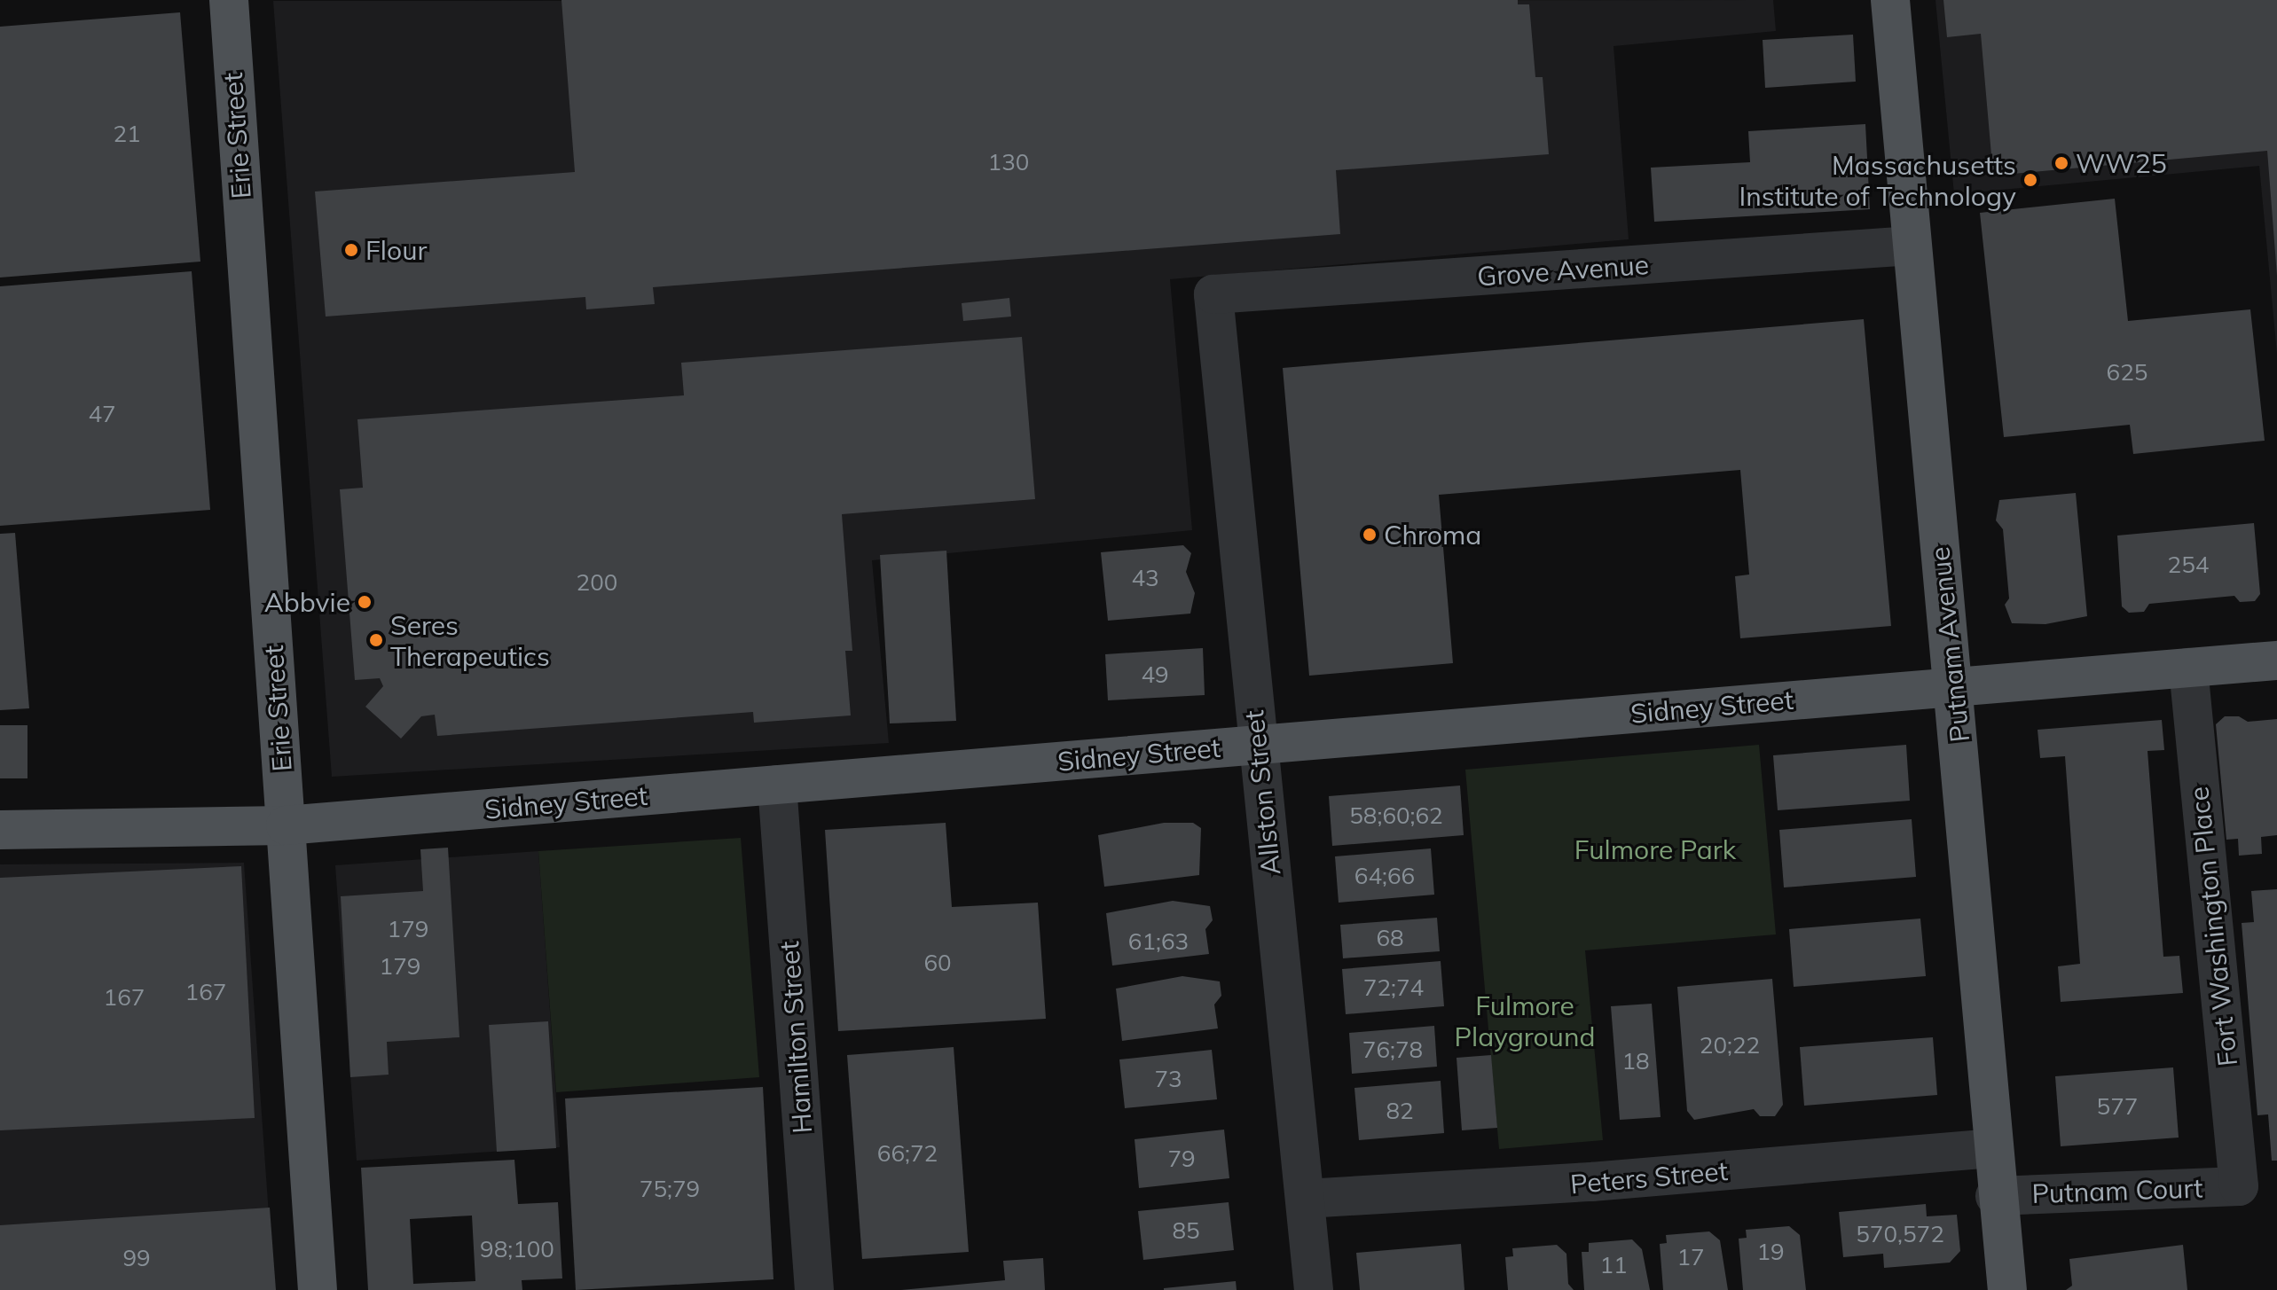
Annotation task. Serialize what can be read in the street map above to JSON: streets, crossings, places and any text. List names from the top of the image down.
{
  "streets": {
    "main road": ["Erie Street", "Putnam Avenue", "Sidney Street"],
    "street": [
      "Grove Avenue",
      "Allston Street",
      "Fort Washington Place",
      "Hamilton Street",
      "Peters Street",
      "Putnam Court"
    ]
  },
  "crossings": [
    ["Erie Street", "Sidney Street"],
    ["Grove Avenue", "Putnam Avenue"],
    ["Grove Avenue", "Allston Street"],
    ["Putnam Avenue", "Sidney Street"],
    ["Putnam Avenue", "Peters Street"],
    ["Putnam Avenue", "Putnam Court"],
    ["Sidney Street", "Allston Street"],
    ["Sidney Street", "Fort Washington Place"],
    ["Sidney Street", "Hamilton Street"],
    ["Allston Street", "Peters Street"],
    ["Fort Washington Place", "Putnam Court"]
  ],
  "parks": ["Fulmore Park", "Fulmore Playground"],
  "places": [
    "WW25",
    "Massachusetts Institute of Technology",
    "Flour",
    "Chroma",
    "Abbvie",
    "Seres Therapeutics"
  ],
  "house_numbers": [
    "21",
    "130",
    "625",
    "47",
    "254",
    "43",
    "200",
    "49",
    "58;60;62",
    "64;66",
    "179",
    "68",
    "61;63",
    "60",
    "179",
    "72;74",
    "167",
    "167",
    "20;22",
    "76;78",
    "18",
    "73",
    "577",
    "82",
    "66;72",
    "79",
    "75;79",
    "85",
    "570,572",
    "98;100",
    "19",
    "17",
    "99",
    "11"
  ]
}
